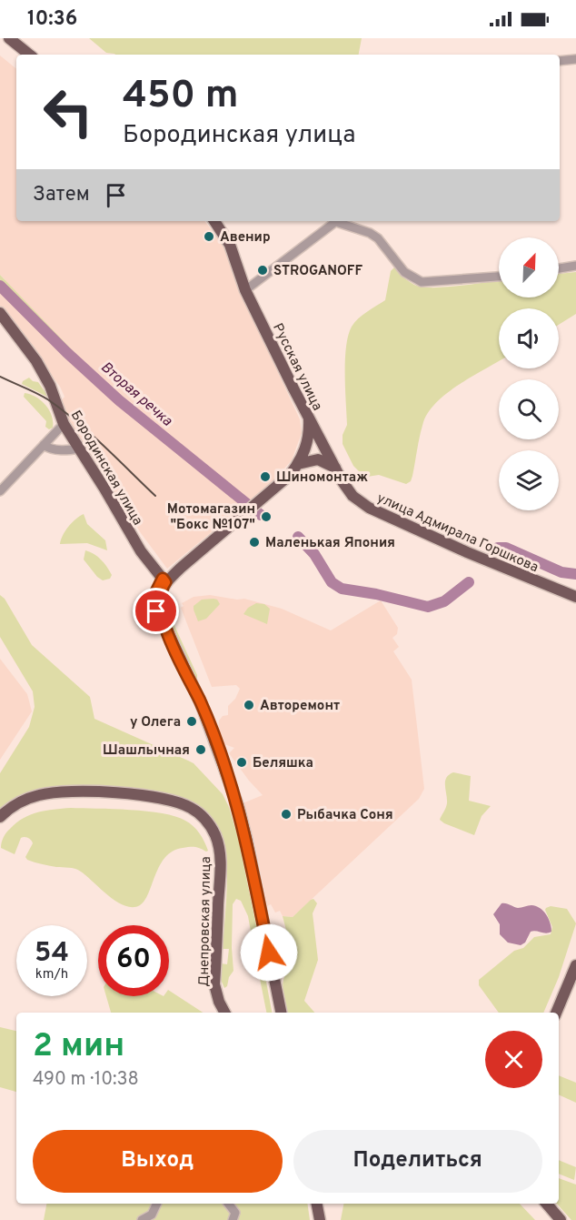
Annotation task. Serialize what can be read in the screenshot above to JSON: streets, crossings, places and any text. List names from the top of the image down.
{
  "streets": {
    "main road": [
      "Русская улица",
      "Бородинская улица",
      "улица Адмирала Горшкова",
      "Днепровская улица"
    ]
  },
  "crossings": [
    ["Русская улица", "Бородинская улица"],
    ["Русская улица", "улица Адмирала Горшкова"]
  ],
  "water": ["Вторая речка"],
  "places": [
    "Авенир",
    "STROGANOFF",
    "Шиномонтаж",
    "Мотомагазин \"Бокс №107\"",
    "Маленькая Япония",
    "Авторемонт",
    "у Олега",
    "Шашлычная",
    "Беляшка",
    "Рыбачка Соня"
  ],
  "north": "top right",
  "page": {
    "status": "10:36",
    "turn": ["450 m", "Бородинская улица"],
    "then": "Затем",
    "speed": "54 km/h",
    "limit": "60",
    "heading": ["2 мин", "490 m · 10:38"],
    "buttons": ["Выход", "Поделиться"]
  }
}
